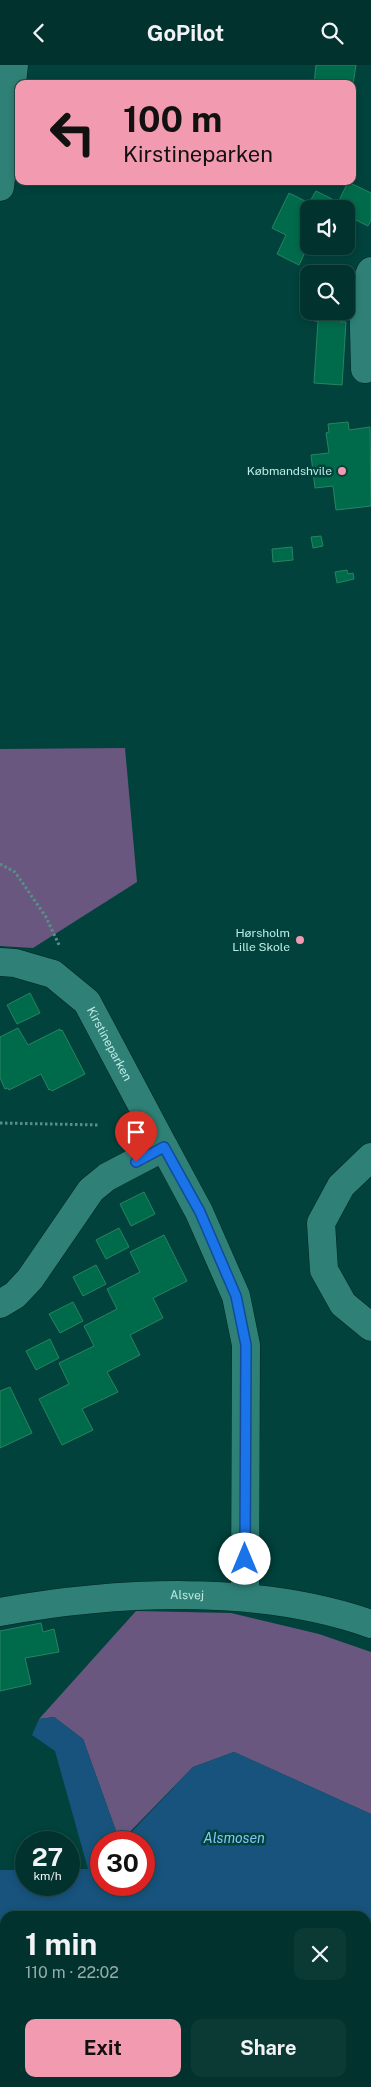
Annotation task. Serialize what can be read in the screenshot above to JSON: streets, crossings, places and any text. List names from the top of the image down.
{
  "streets": {
    "street": ["Kirstineparken", "Alsvej"]
  },
  "crossings": [
    ["Kirstineparken", "Alsvej"]
  ],
  "water": ["Alsmosen"],
  "places": ["Købmandshvile", "Hørsholm Lille Skole"],
  "page": {
    "header": "GoPilot",
    "turn": ["100 m", "Kirstineparken"],
    "speed": "27 km/h",
    "limit": "30",
    "heading": ["1 min", "110 m · 22:02"],
    "buttons": ["Exit", "Share"]
  }
}
